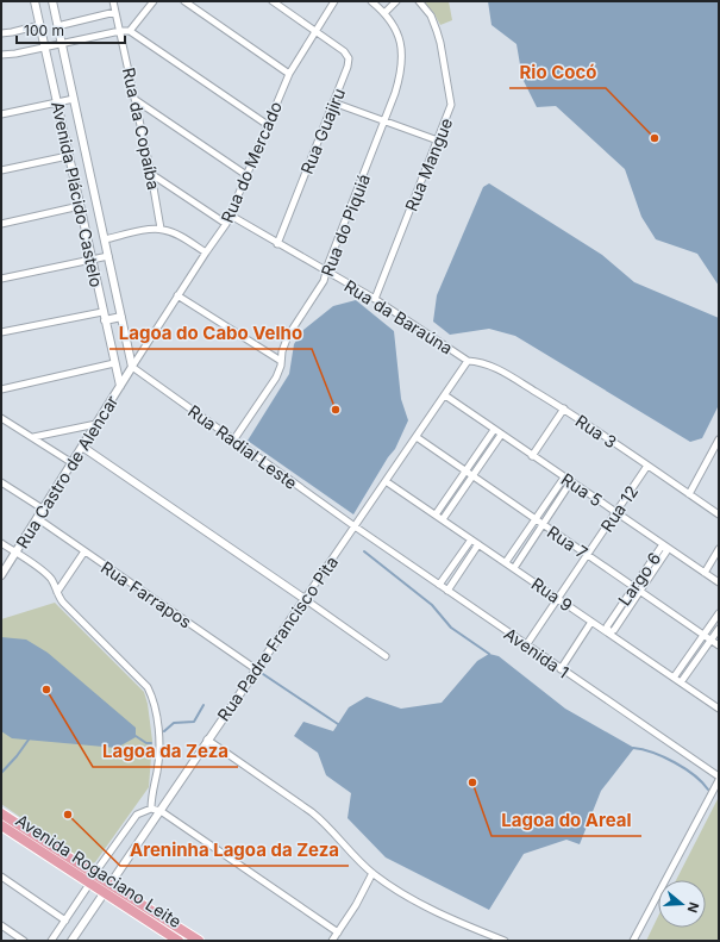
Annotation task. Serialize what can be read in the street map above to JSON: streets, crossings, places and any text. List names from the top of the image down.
{
  "streets": {
    "main road": ["Avenida Rogaciano Leite"],
    "street": [
      "Rua da Copaíba",
      "Rua Guajiru",
      "Rua do Mercado",
      "Rua Mangue",
      "Avenida Plácido Castelo",
      "Rua do Piquiá",
      "Rua da Baraúna",
      "Rua 3",
      "Rua Radial Leste",
      "Rua Castro de Alencar",
      "Rua 5",
      "Rua 12",
      "Rua 7",
      "Largo 6",
      "Rua Farrapos",
      "Rua 9",
      "Rua Padre Francisco Pita",
      "Avenida 1"
    ]
  },
  "crossings": [
    ["Rua Guajiru", "Rua do Mercado"],
    ["Rua Guajiru", "Rua da Baraúna"],
    ["Rua do Mercado", "Avenida Plácido Castelo"],
    ["Rua do Mercado", "Rua da Baraúna"],
    ["Rua do Mercado", "Rua Radial Leste"],
    ["Rua do Mercado", "Rua Castro de Alencar"],
    ["Rua Mangue", "Rua da Baraúna"],
    ["Avenida Plácido Castelo", "Rua Radial Leste"],
    ["Avenida Plácido Castelo", "Rua Castro de Alencar"],
    ["Rua do Piquiá", "Rua da Baraúna"],
    ["Rua do Piquiá", "Rua Radial Leste"],
    ["Rua da Baraúna", "Rua 3"],
    ["Rua da Baraúna", "Rua Padre Francisco Pita"],
    ["Rua 3", "Rua 12"],
    ["Rua 3", "Rua Padre Francisco Pita"],
    ["Rua Radial Leste", "Rua Castro de Alencar"],
    ["Rua Radial Leste", "Rua Padre Francisco Pita"],
    ["Rua Radial Leste", "Avenida 1"],
    ["Rua Castro de Alencar", "Rua Farrapos"],
    ["Rua 5", "Rua 12"],
    ["Rua 5", "Largo 6"],
    ["Rua 5", "Rua Padre Francisco Pita"],
    ["Rua 12", "Rua 7"],
    ["Rua 12", "Rua 9"],
    ["Rua 12", "Avenida 1"],
    ["Rua 7", "Largo 6"],
    ["Rua 7", "Rua Padre Francisco Pita"],
    ["Largo 6", "Rua 9"],
    ["Rua Farrapos", "Rua Padre Francisco Pita"],
    ["Rua 9", "Rua Padre Francisco Pita"],
    ["Rua Padre Francisco Pita", "Avenida 1"],
    ["Rua Padre Francisco Pita", "Avenida Rogaciano Leite"]
  ],
  "places": [
    "Rio Cocó",
    "Lagoa do Cabo Velho",
    "Lagoa da Zeza",
    "Lagoa do Areal",
    "Areninha Lagoa da Zeza"
  ],
  "scale_bar": "100 m",
  "north": "right"
}
